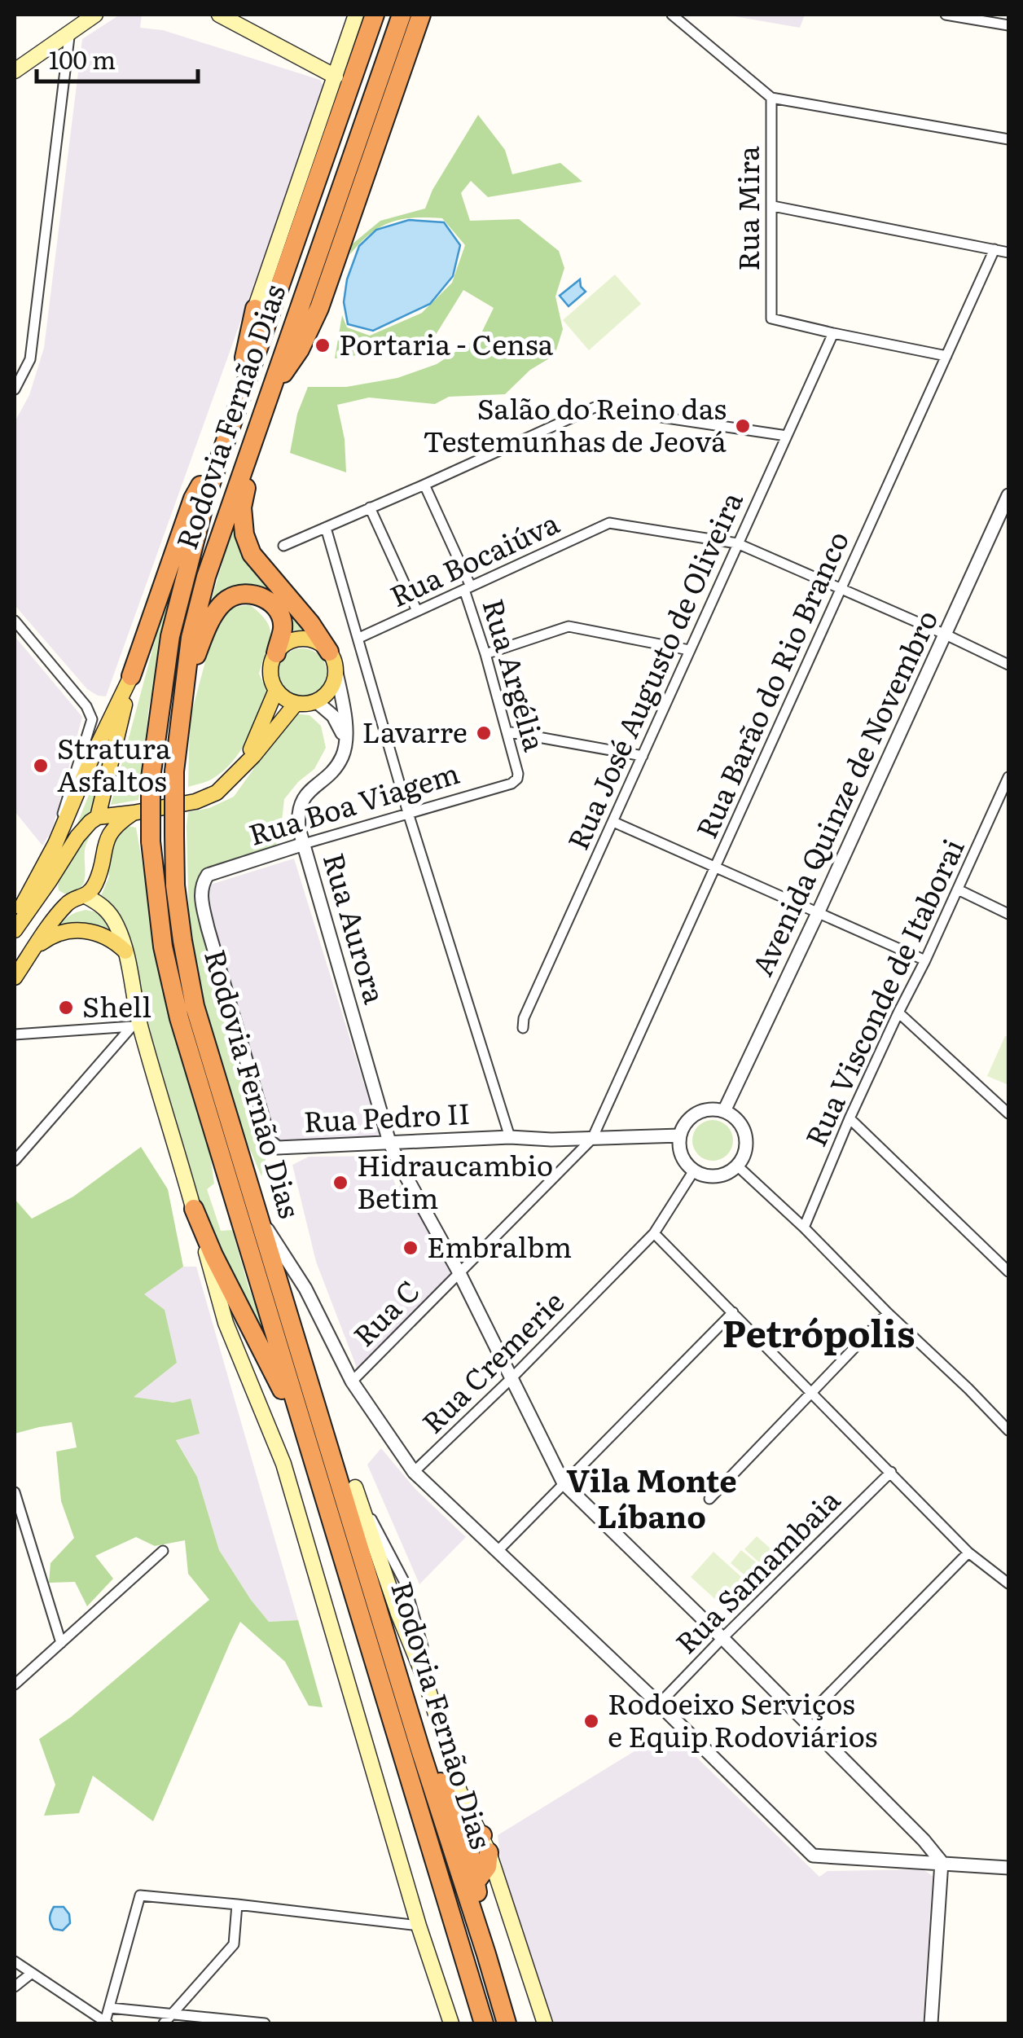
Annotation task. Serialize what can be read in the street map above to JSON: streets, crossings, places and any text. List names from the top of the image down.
{
  "streets": {
    "highway": ["Rodovia Fernão Dias"],
    "street": [
      "Rua Mira",
      "Rua Bocaiúva",
      "Rua José Augusto de Oliveira",
      "Rua Argélia",
      "Rua Barão do Rio Branco",
      "Avenida Quinze de Novembro",
      "Rua Boa Viagem",
      "Rua Aurora",
      "Rua Visconde de Itaborai",
      "Rua Pedro II",
      "Rua C",
      "Rua Cremerie",
      "Rua Samambaia"
    ]
  },
  "crossings": [
    ["Rua Mira", "Rua José Augusto de Oliveira"],
    ["Rua Bocaiúva", "Rua José Augusto de Oliveira"],
    ["Rua Bocaiúva", "Rua Argélia"],
    ["Rua Argélia", "Rua Boa Viagem"],
    ["Rua Barão do Rio Branco", "Rua Pedro II"],
    ["Rua Barão do Rio Branco", "Rua C"],
    ["Avenida Quinze de Novembro", "Rua Pedro II"],
    ["Avenida Quinze de Novembro", "Rua Cremerie"],
    ["Rua Boa Viagem", "Rua Aurora"],
    ["Rua Boa Viagem", "Rua Pedro II"],
    ["Rua Aurora", "Rua Pedro II"],
    ["Rua Aurora", "Rua C"],
    ["Rua Aurora", "Rua Cremerie"],
    ["Rua Aurora", "Rua Samambaia"],
    ["Rua Pedro II", "Rua C"],
    ["Rua Pedro II", "Rua Cremerie"]
  ],
  "districts": ["Petrópolis", "Vila Monte Líbano"],
  "places": [
    "Portaria - Censa",
    "Salão do Reino das Testemunhas de Jeová",
    "Lavarre",
    "Stratura Asfaltos",
    "Shell",
    "Hidraucambio Betim",
    "Embralbm",
    "Rodoeixo Serviços e Equip Rodoviários"
  ],
  "scale_bar": "100 m"
}
